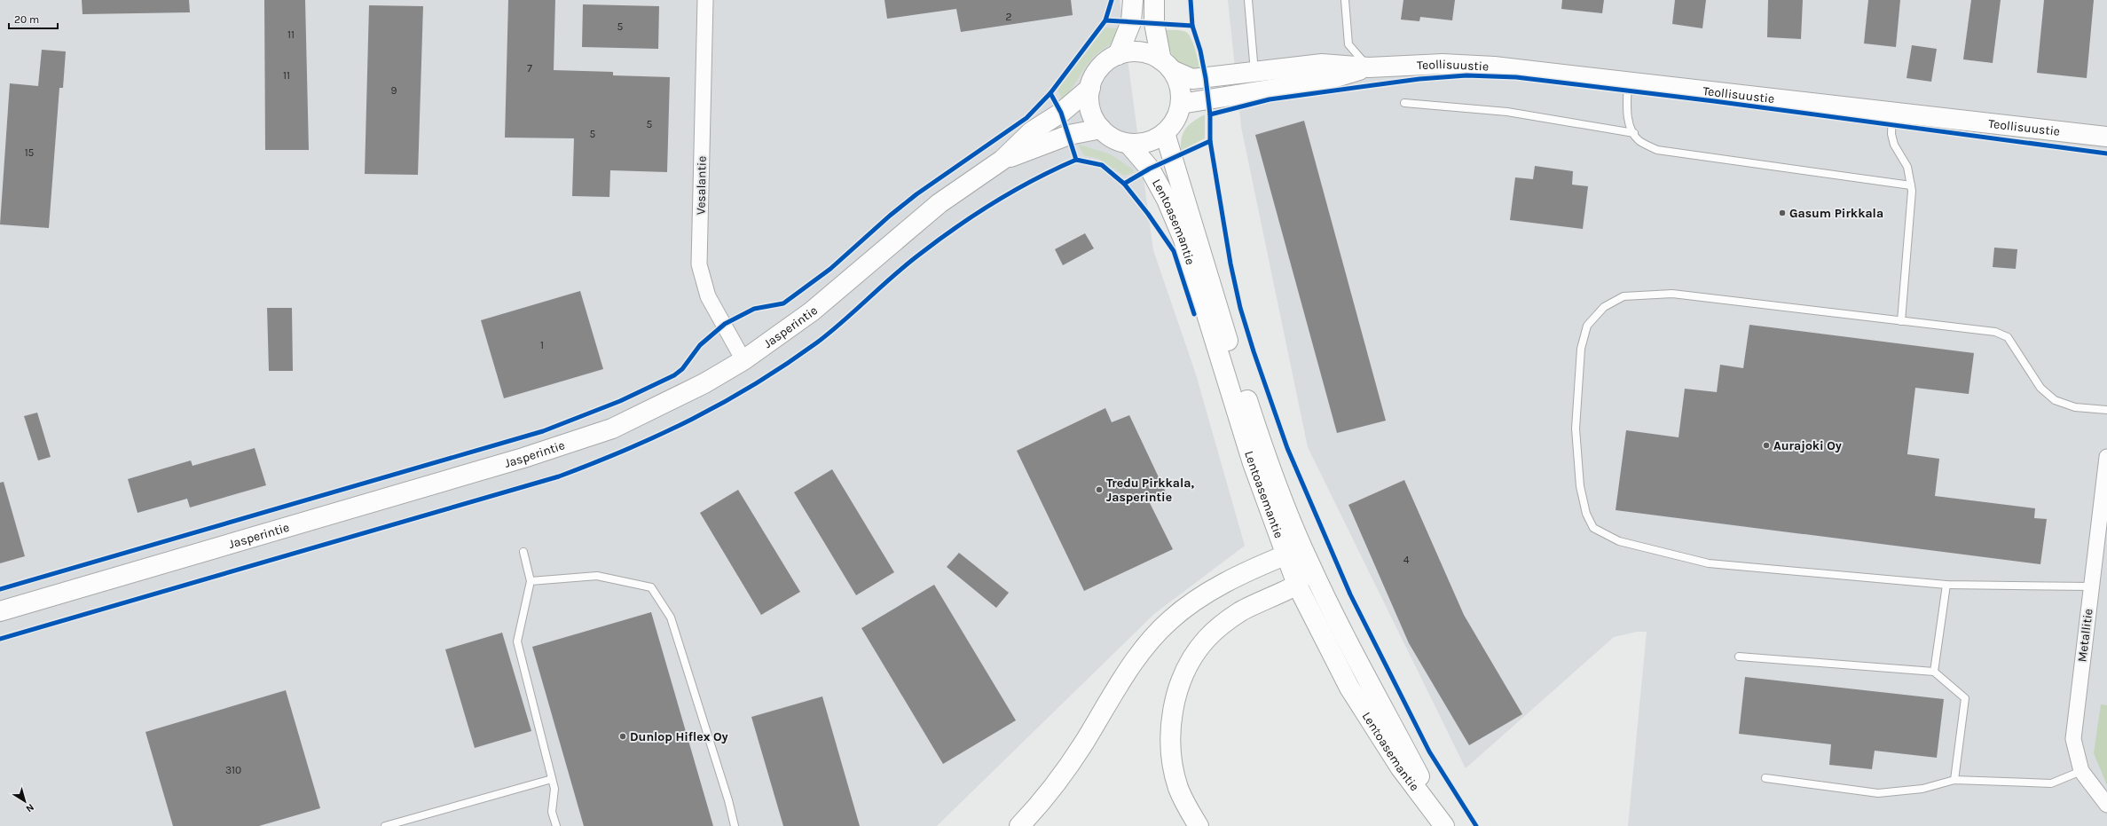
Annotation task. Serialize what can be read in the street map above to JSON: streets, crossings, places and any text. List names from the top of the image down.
{
  "streets": {
    "main road": ["Teollisuustie", "Lentoasemantie", "Jasperintie"],
    "street": ["Vesalantie", "Metallitie"]
  },
  "crossings": [
    ["Teollisuustie", "Lentoasemantie"],
    ["Teollisuustie", "Jasperintie"],
    ["Vesalantie", "Jasperintie"],
    ["Lentoasemantie", "Jasperintie"]
  ],
  "places": [
    "Gasum Pirkkala",
    "Aurajoki Oy",
    "Tredu Pirkkala, Jasperintie",
    "Dunlop Hiflex Oy"
  ],
  "house_numbers": [
    "2",
    "5",
    "11",
    "7",
    "11",
    "9",
    "5",
    "5",
    "15",
    "1",
    "4",
    "310"
  ],
  "scale_bar": "20 m",
  "north": "bottom right"
}
